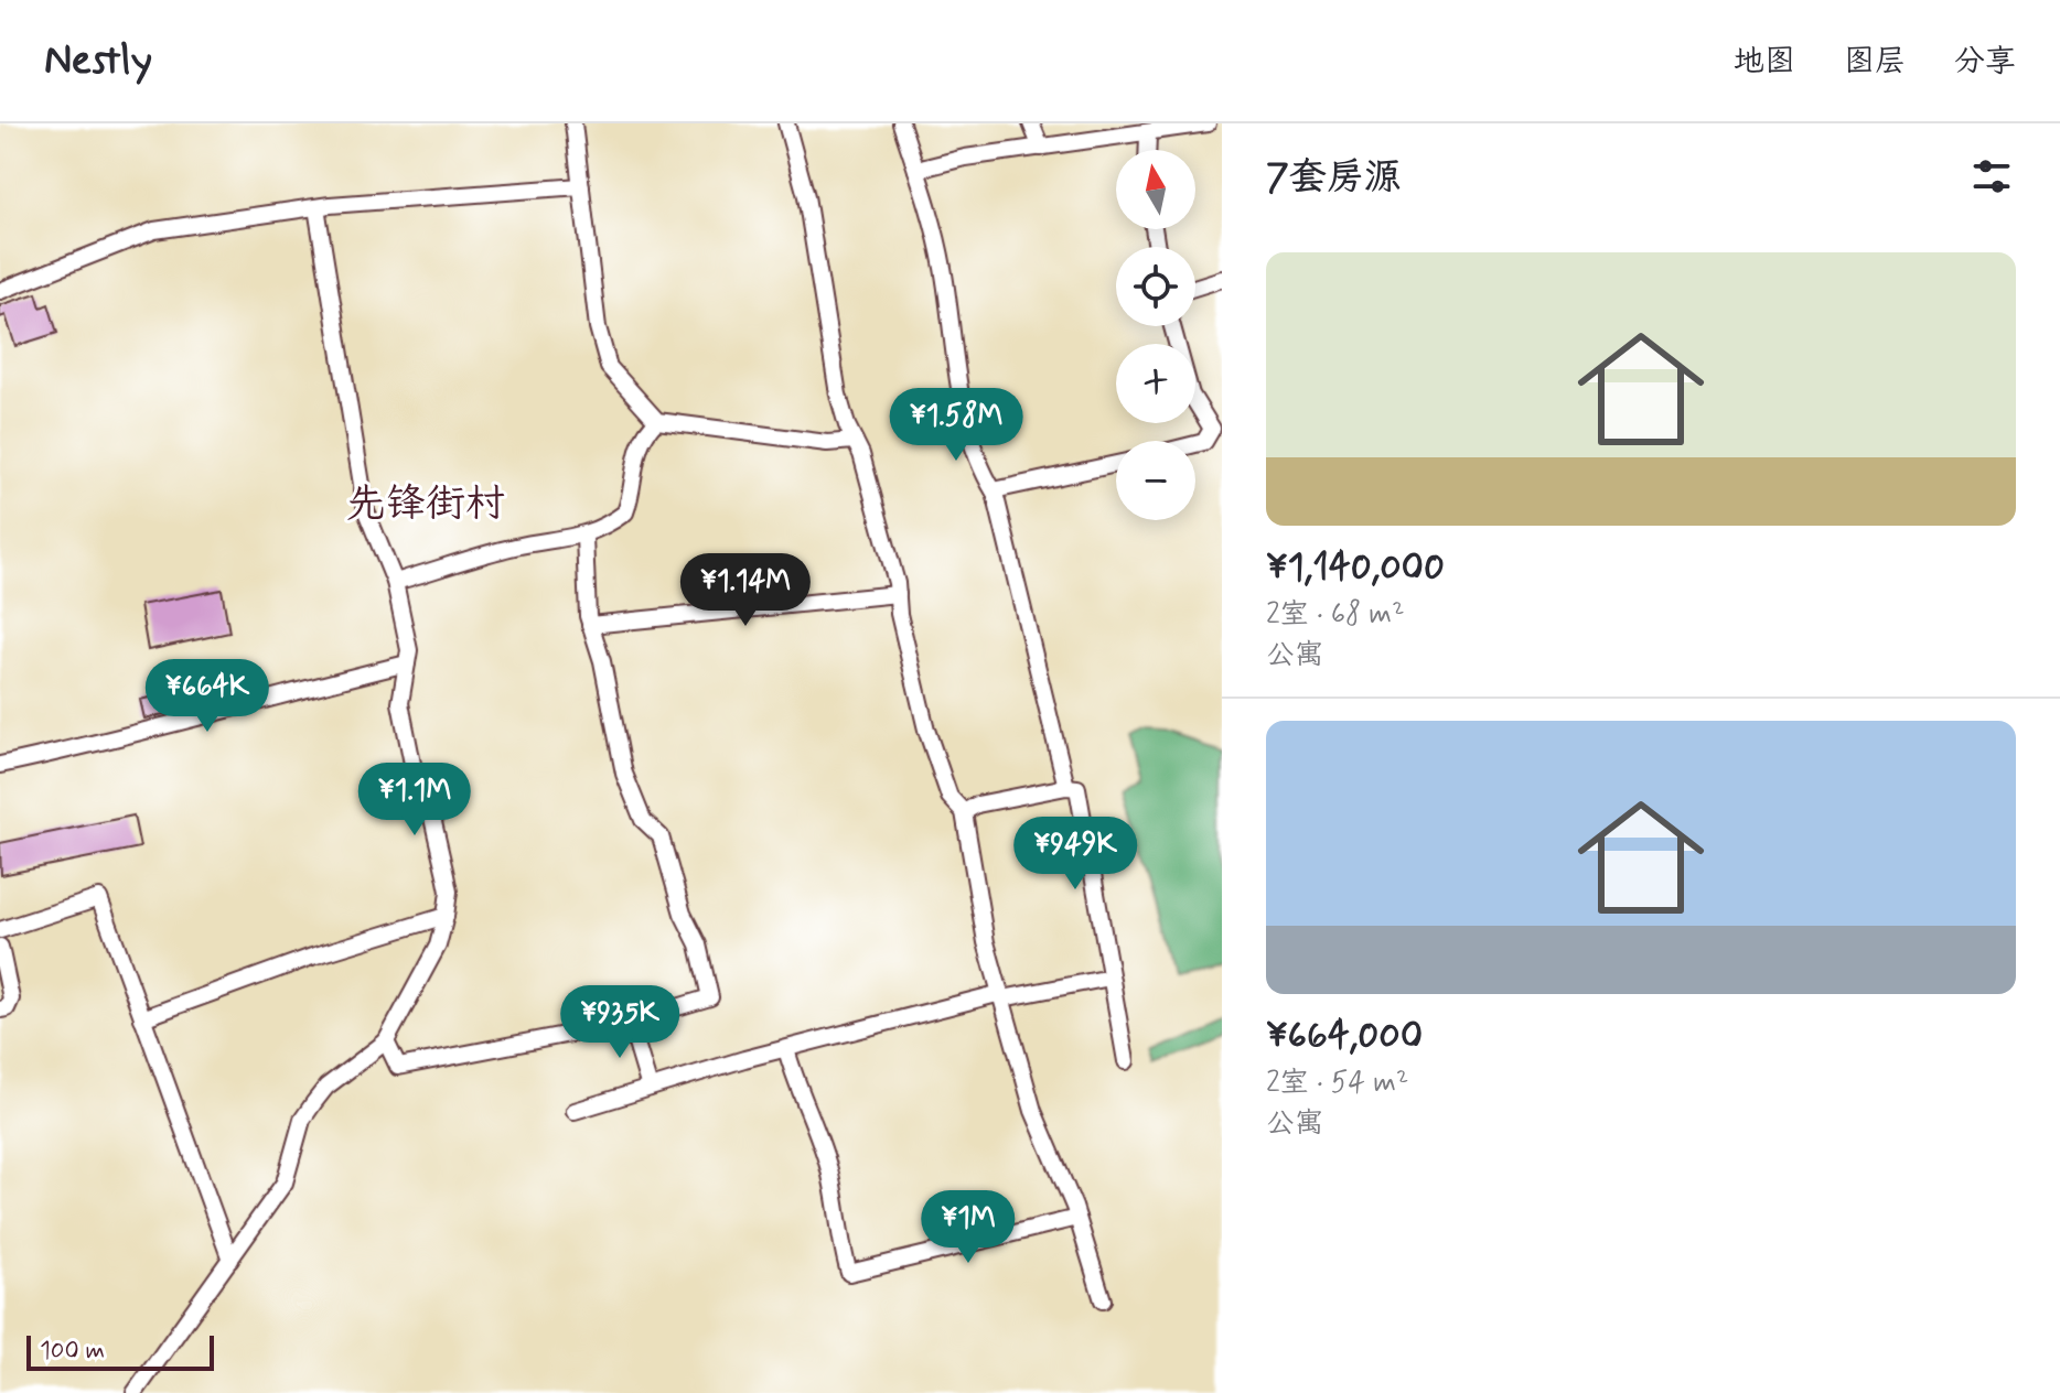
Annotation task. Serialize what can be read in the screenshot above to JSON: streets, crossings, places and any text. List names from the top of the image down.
{
  "districts": ["先锋街村"],
  "scale_bar": "100 m",
  "north": "top",
  "page": {
    "header": "Nestly",
    "nav": ["地图", "图层", "分享"],
    "heading": "7套房源",
    "map_buttons": ["+", "−"],
    "list": [
      {
        "name": "¥1,140,000",
        "note": "2室 · 68 m² · 公寓"
      },
      {
        "name": "¥664,000",
        "note": "2室 · 54 m² · 公寓"
      }
    ],
    "price": [
      "¥1.58M",
      "¥1.14M",
      "¥664K",
      "¥1.1M",
      "¥949K",
      "¥935K",
      "¥1M"
    ],
    "scale": "100 m"
  }
}
